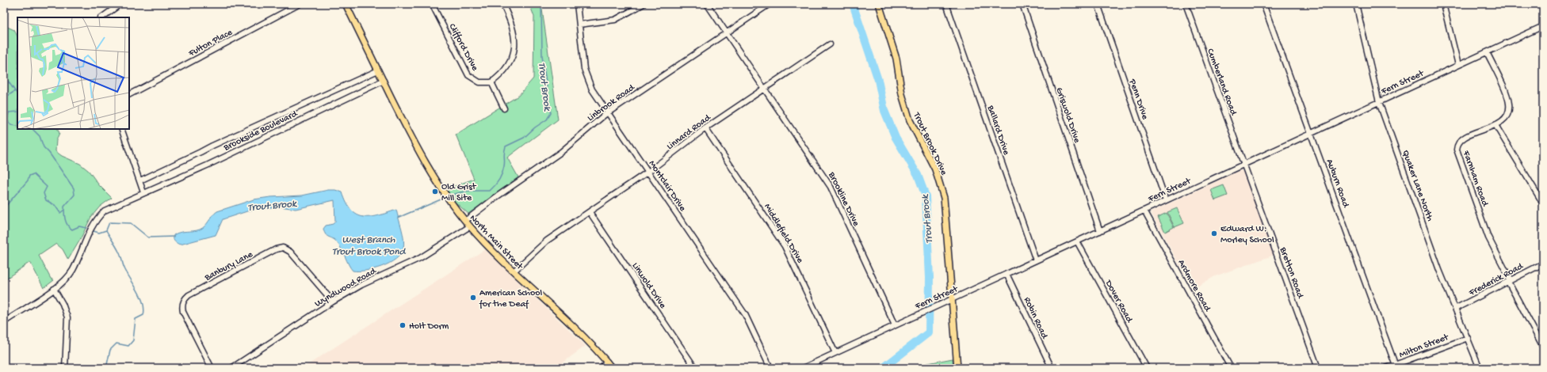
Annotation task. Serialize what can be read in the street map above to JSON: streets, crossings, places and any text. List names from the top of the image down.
{
  "streets": {
    "main road": ["Trout Brook Drive", "North Main Street"],
    "street": [
      "Fulton Place",
      "Clifford Drive",
      "Cumberland Road",
      "Fern Street",
      "Penn Drive",
      "Linbrook Road",
      "Griswold Drive",
      "Brookside Boulevard",
      "Ballard Drive",
      "Linnard Road",
      "Farnham Road",
      "Auburn Road",
      "Montclair Drive",
      "Quaker Lane North",
      "Brookline Drive",
      "Middlefield Drive",
      "Banbury Lane",
      "Bretton Road",
      "Frederick Road",
      "Linwold Drive",
      "Ardmore Road",
      "Wyndwood Road",
      "Dover Road",
      "Robin Road",
      "Milton Street"
    ]
  },
  "crossings": [
    ["Cumberland Road", "Fern Street"],
    ["Cumberland Road", "Bretton Road"],
    ["Fern Street", "Penn Drive"],
    ["Fern Street", "Griswold Drive"],
    ["Fern Street", "Ballard Drive"],
    ["Fern Street", "Trout Brook Drive"],
    ["Fern Street", "Farnham Road"],
    ["Fern Street", "Auburn Road"],
    ["Fern Street", "Quaker Lane North"],
    ["Fern Street", "Brookline Drive"],
    ["Fern Street", "Middlefield Drive"],
    ["Fern Street", "Bretton Road"],
    ["Fern Street", "Ardmore Road"],
    ["Fern Street", "Dover Road"],
    ["Fern Street", "Robin Road"],
    ["Linbrook Road", "Montclair Drive"],
    ["Linbrook Road", "North Main Street"],
    ["Brookside Boulevard", "North Main Street"],
    ["Linnard Road", "Montclair Drive"],
    ["Linnard Road", "Brookline Drive"],
    ["Linnard Road", "Middlefield Drive"],
    ["Linnard Road", "North Main Street"],
    ["Linnard Road", "Linwold Drive"],
    ["Farnham Road", "Frederick Road"],
    ["Auburn Road", "Milton Street"],
    ["Quaker Lane North", "Frederick Road"],
    ["Quaker Lane North", "Milton Street"],
    ["North Main Street", "Wyndwood Road"],
    ["Banbury Lane", "Wyndwood Road"]
  ],
  "water": ["Trout Brook", "West Branch Trout Brook Pond"],
  "places": [
    "Old Grist Mill Site",
    "Edward W. Morley School",
    "American School for the Deaf",
    "Holt Dorm"
  ]
}
